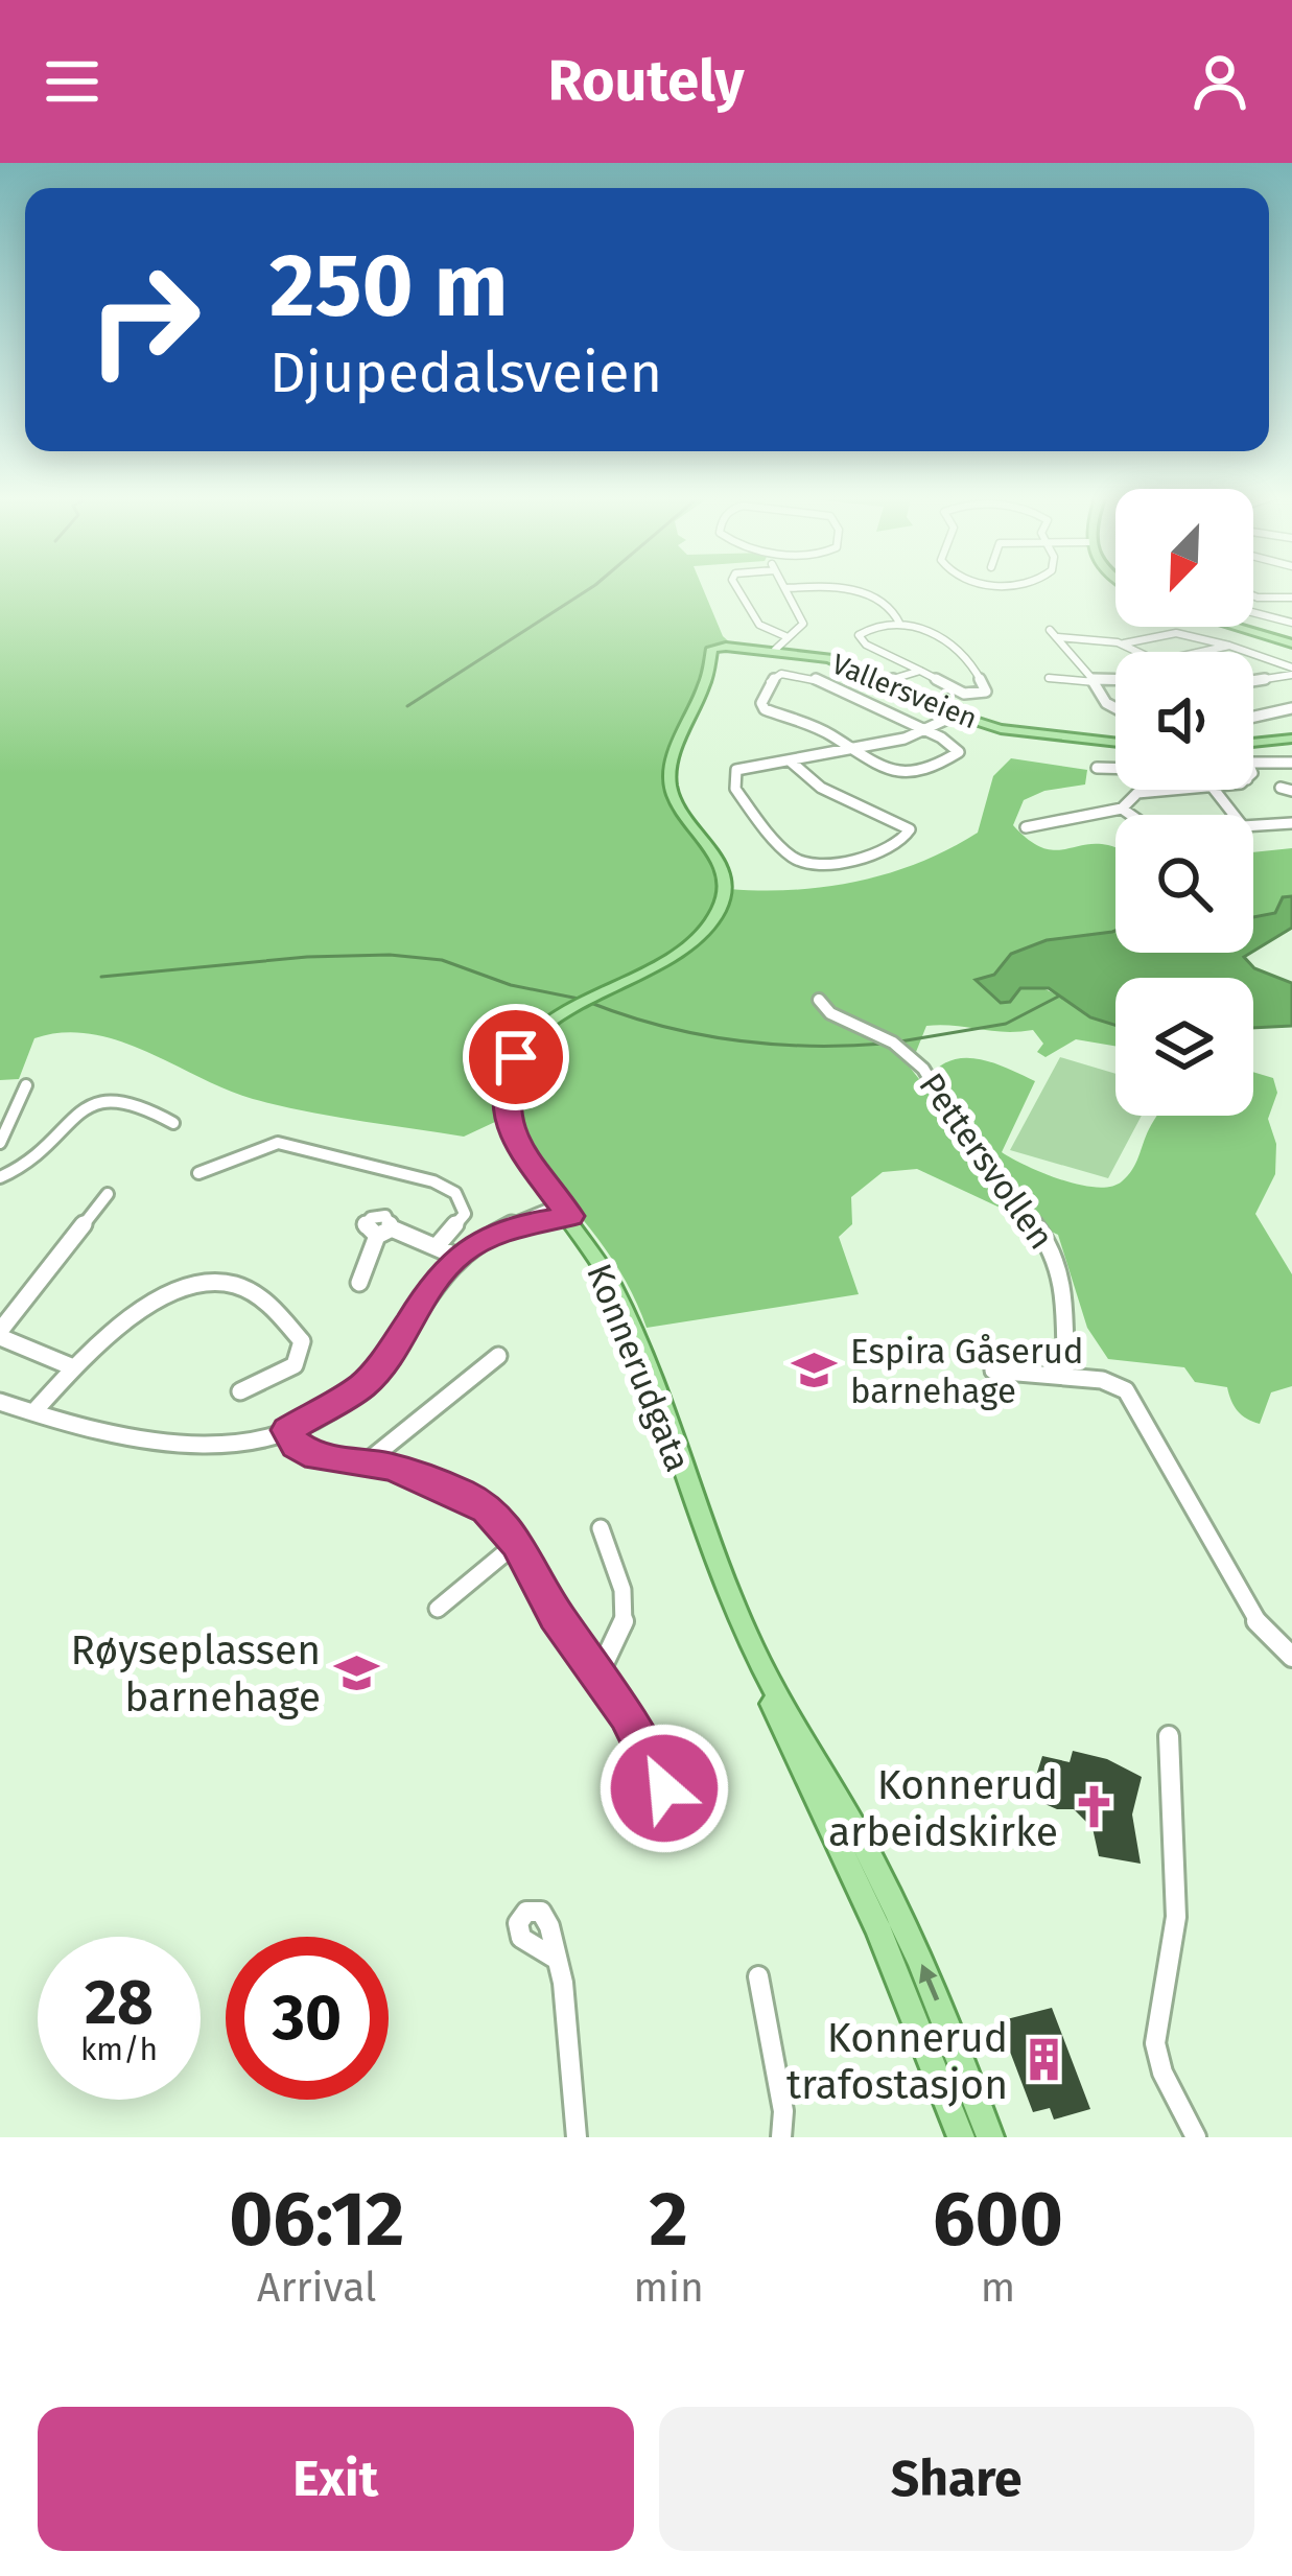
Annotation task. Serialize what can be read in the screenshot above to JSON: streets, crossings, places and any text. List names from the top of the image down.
{
  "streets": {
    "main road": ["Vallersveien", "Konnerudgata"],
    "street": ["Pettersvollen"]
  },
  "crossings": [
    ["Vallersveien", "Konnerudgata"]
  ],
  "places": {
    "school or university": ["Espira Gåserud barnehage", "Røyseplassen barnehage"],
    "church": ["Konnerud arbeidskirke"],
    "building": ["Konnerud trafostasjon"]
  },
  "north": "bottom left",
  "page": {
    "header": "Routely",
    "turn": ["250 m", "Djupedalsveien"],
    "speed": "28 km/h",
    "limit": "30",
    "eta": [
      "06:12",
      "Arrival",
      "2",
      "min",
      "600",
      "m"
    ],
    "buttons": ["Exit", "Share"]
  }
}
